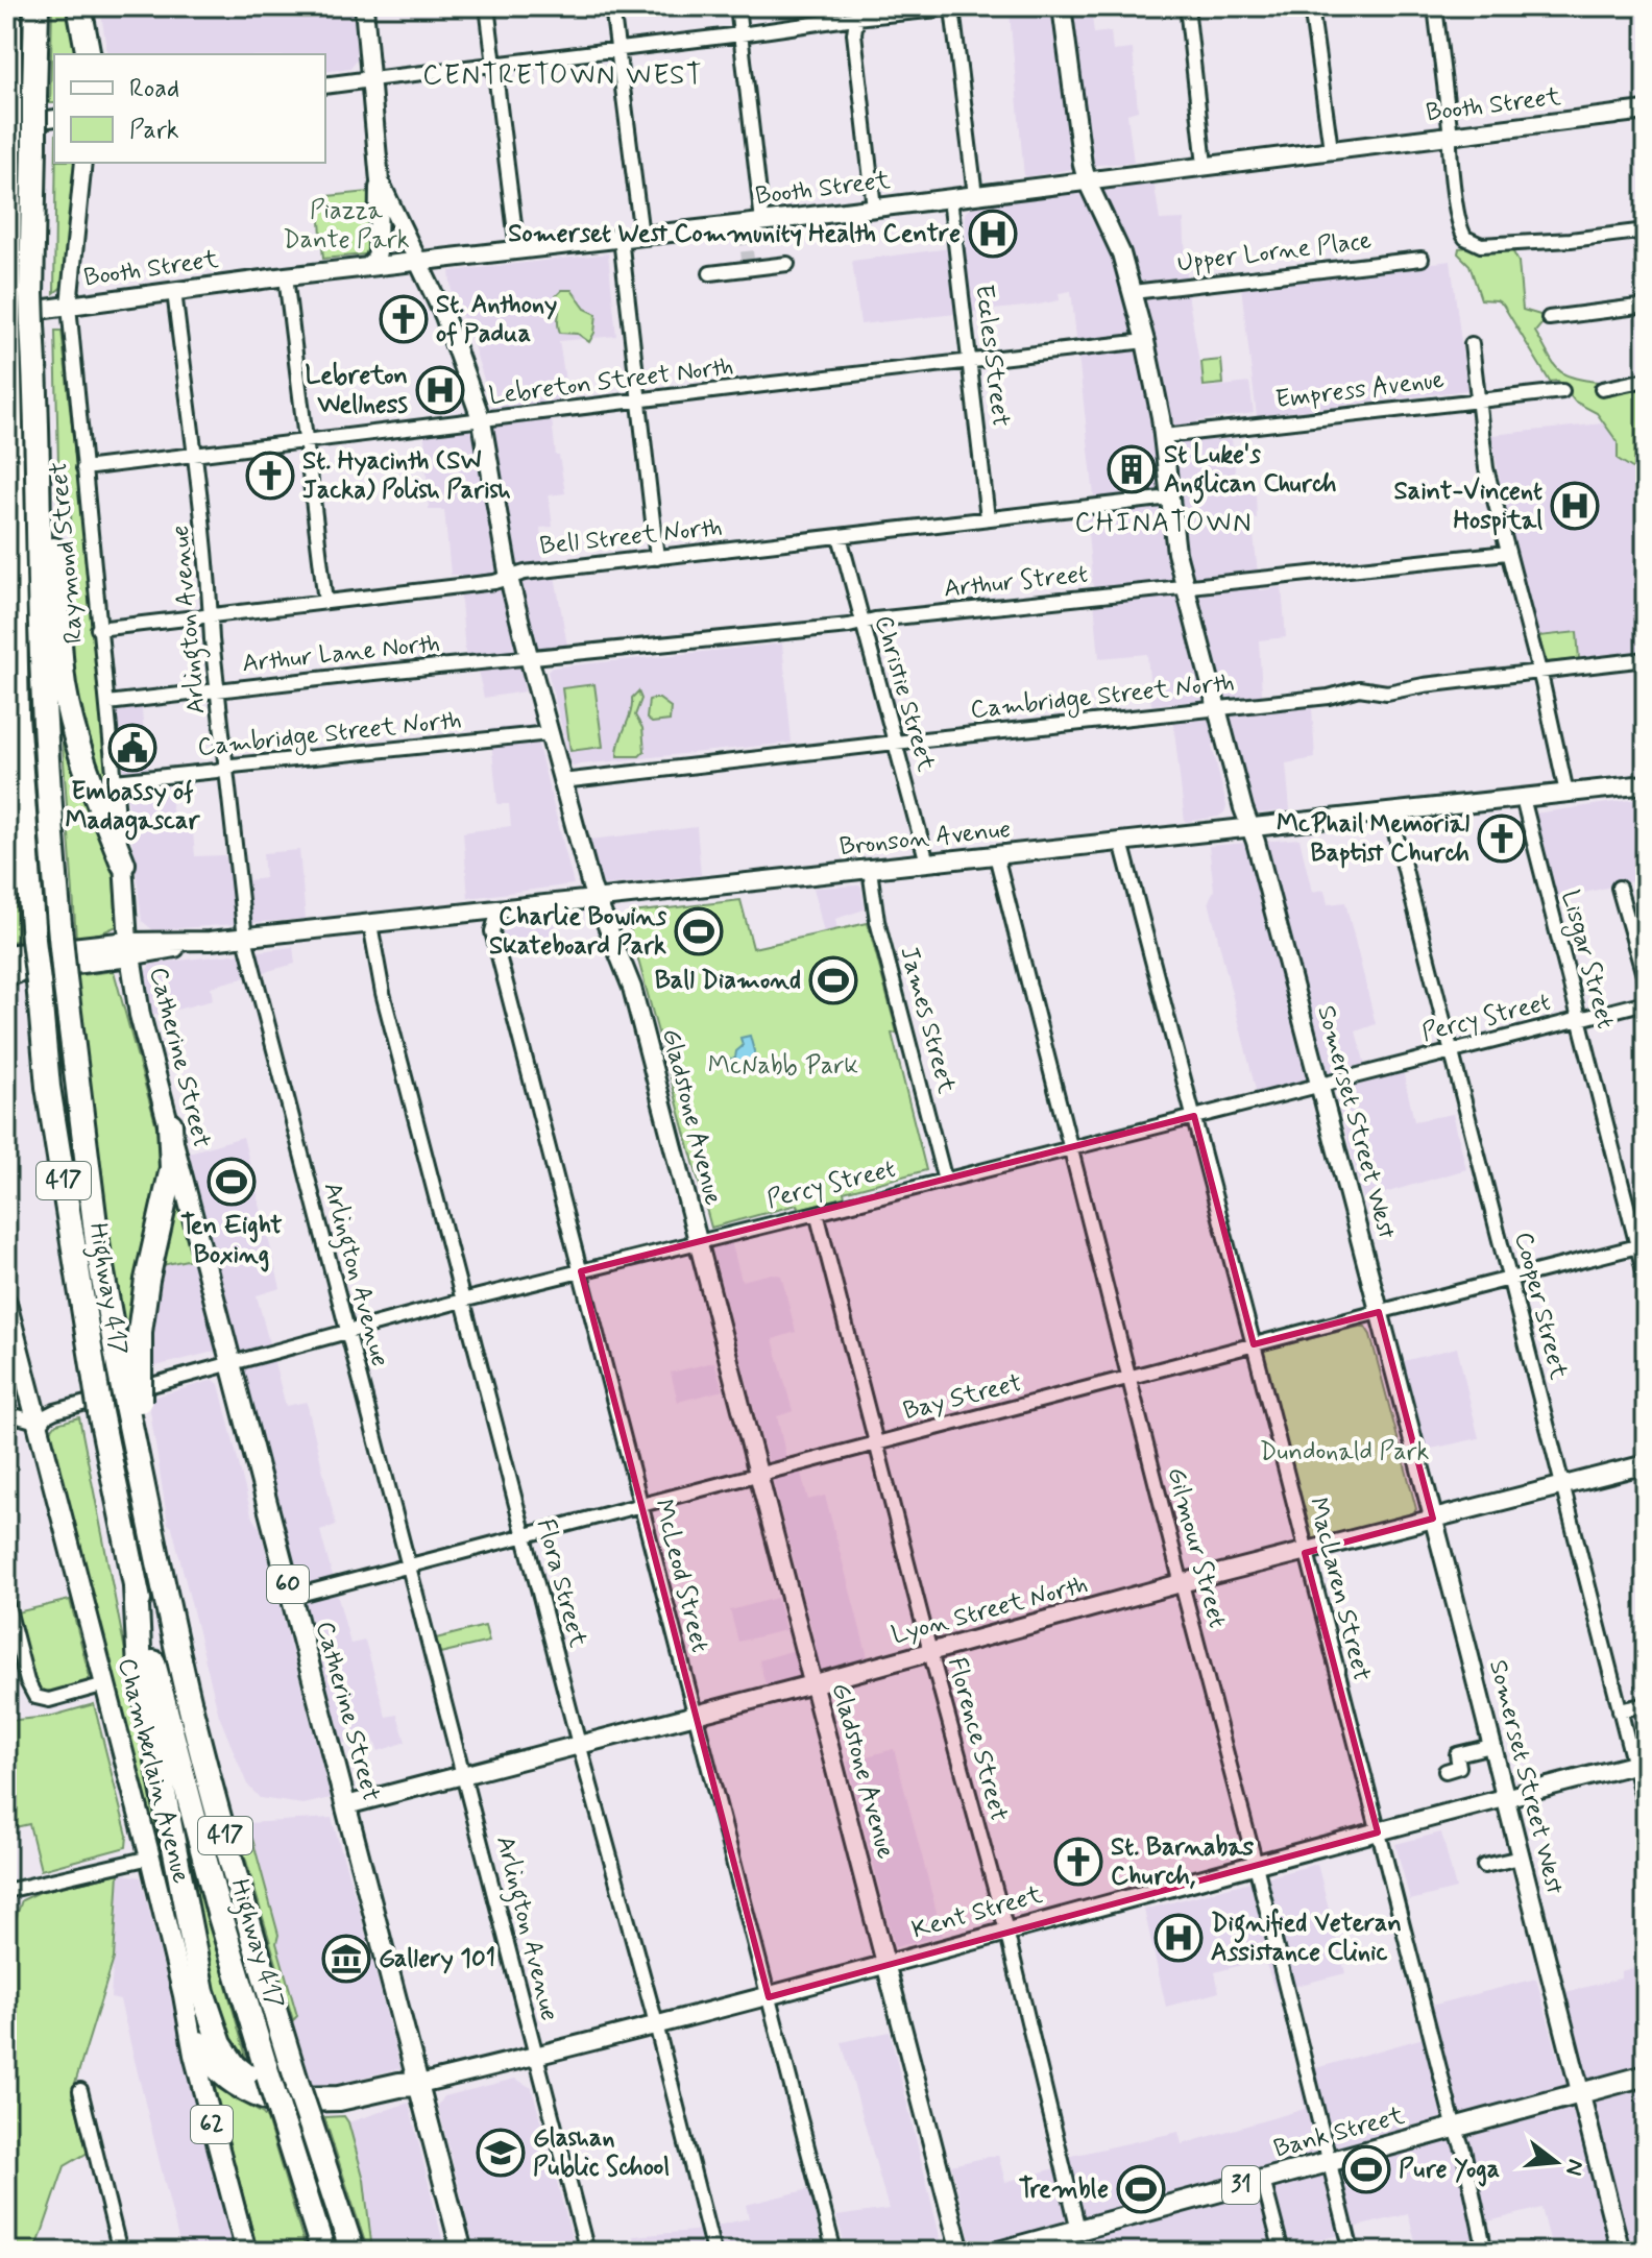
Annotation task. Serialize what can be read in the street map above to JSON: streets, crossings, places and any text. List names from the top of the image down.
{
  "streets": {
    "highway": ["417", "Highway 417"],
    "main road": [
      "Booth Street",
      "Raymond Street",
      "Bronson Avenue",
      "Catherine Street",
      "Gladstone Avenue",
      "Somerset Street West",
      "60",
      "Lyon Street North",
      "Chamberlain Avenue",
      "Kent Street",
      "62",
      "Bank Street",
      "31"
    ],
    "street": [
      "Upper Lorne Place",
      "Eccles Street",
      "Lebreton Street North",
      "Empress Avenue",
      "Bell Street North",
      "Arthur Street",
      "Arlington Avenue",
      "Arthur Lane North",
      "Christie Street",
      "Cambridge Street North",
      "Lisgar Street",
      "Percy Street",
      "James Street",
      "Cooper Street",
      "Bay Street",
      "Gilmour Street",
      "McLeod Street",
      "Flora Street",
      "MacLaren Street",
      "Florence Street"
    ]
  },
  "crossings": [
    ["Booth Street", "Eccles Street"],
    ["Booth Street", "Raymond Street"],
    ["Booth Street", "Arlington Avenue"],
    ["Booth Street", "Gladstone Avenue"],
    ["Booth Street", "Somerset Street West"],
    ["Booth Street", "417"],
    ["Booth Street", "Highway 417"],
    ["Upper Lorne Place", "Somerset Street West"],
    ["Eccles Street", "Lebreton Street North"],
    ["Eccles Street", "Bell Street North"],
    ["Lebreton Street North", "Raymond Street"],
    ["Lebreton Street North", "Arlington Avenue"],
    ["Lebreton Street North", "Gladstone Avenue"],
    ["Lebreton Street North", "Somerset Street West"],
    ["Empress Avenue", "Somerset Street West"],
    ["Bell Street North", "Raymond Street"],
    ["Bell Street North", "Arlington Avenue"],
    ["Bell Street North", "Christie Street"],
    ["Bell Street North", "Gladstone Avenue"],
    ["Bell Street North", "Somerset Street West"],
    ["Raymond Street", "Arthur Lane North"],
    ["Raymond Street", "Cambridge Street North"],
    ["Raymond Street", "Bronson Avenue"],
    ["Raymond Street", "Catherine Street"],
    ["Arthur Street", "Arthur Lane North"],
    ["Arthur Street", "Christie Street"],
    ["Arthur Street", "Gladstone Avenue"],
    ["Arthur Street", "Somerset Street West"],
    ["Arlington Avenue", "Arthur Lane North"],
    ["Arlington Avenue", "Cambridge Street North"],
    ["Arlington Avenue", "Bronson Avenue"],
    ["Arlington Avenue", "Percy Street"],
    ["Arlington Avenue", "Bay Street"],
    ["Arlington Avenue", "Lyon Street North"],
    ["Arlington Avenue", "Kent Street"],
    ["Arthur Lane North", "Gladstone Avenue"],
    ["Christie Street", "Cambridge Street North"],
    ["Christie Street", "Bronson Avenue"],
    ["Cambridge Street North", "Gladstone Avenue"],
    ["Cambridge Street North", "Somerset Street West"],
    ["Bronson Avenue", "Lisgar Street"],
    ["Bronson Avenue", "James Street"],
    ["Bronson Avenue", "Catherine Street"],
    ["Bronson Avenue", "Gladstone Avenue"],
    ["Bronson Avenue", "Somerset Street West"],
    ["Bronson Avenue", "Cooper Street"],
    ["Bronson Avenue", "Gilmour Street"],
    ["Bronson Avenue", "McLeod Street"],
    ["Bronson Avenue", "Flora Street"],
    ["Bronson Avenue", "MacLaren Street"],
    ["Lisgar Street", "Percy Street"],
    ["Lisgar Street", "Bay Street"],
    ["Percy Street", "James Street"],
    ["Percy Street", "Catherine Street"],
    ["Percy Street", "Gladstone Avenue"],
    ["Percy Street", "Somerset Street West"],
    ["Percy Street", "Cooper Street"],
    ["Percy Street", "Gilmour Street"],
    ["Percy Street", "McLeod Street"],
    ["Percy Street", "Flora Street"],
    ["Percy Street", "MacLaren Street"],
    ["Percy Street", "Florence Street"],
    ["Percy Street", "Chamberlain Avenue"],
    ["Catherine Street", "Bay Street"],
    ["Catherine Street", "Lyon Street North"],
    ["Catherine Street", "Kent Street"],
    ["Gladstone Avenue", "Bay Street"],
    ["Gladstone Avenue", "Lyon Street North"],
    ["Gladstone Avenue", "Kent Street"],
    ["Somerset Street West", "Bay Street"],
    ["Somerset Street West", "Lyon Street North"],
    ["Somerset Street West", "Kent Street"],
    ["Somerset Street West", "Bank Street"],
    ["417", "Highway 417"],
    ["Cooper Street", "Bay Street"],
    ["Cooper Street", "Lyon Street North"],
    ["Cooper Street", "Kent Street"],
    ["Bay Street", "Gilmour Street"],
    ["Bay Street", "McLeod Street"],
    ["Bay Street", "Flora Street"],
    ["Bay Street", "MacLaren Street"],
    ["Bay Street", "Florence Street"],
    ["Gilmour Street", "Lyon Street North"],
    ["Gilmour Street", "Kent Street"],
    ["Gilmour Street", "Bank Street"],
    ["McLeod Street", "Lyon Street North"],
    ["McLeod Street", "Kent Street"],
    ["Flora Street", "Lyon Street North"],
    ["Flora Street", "Kent Street"],
    ["MacLaren Street", "Lyon Street North"],
    ["MacLaren Street", "Kent Street"],
    ["MacLaren Street", "Bank Street"],
    ["Lyon Street North", "Florence Street"],
    ["Florence Street", "Kent Street"],
    ["Florence Street", "Bank Street"]
  ],
  "districts": ["CENTRETOWN WEST", "CHINATOWN"],
  "parks": ["Piazza Dante Park", "McNabb Park", "Dundonald Park"],
  "places": {
    "hospital": [
      "Somerset West Community Health Centre",
      "Lebreton Wellness",
      "Saint-Vincent Hospital",
      "Dignified Veteran Assistance Clinic"
    ],
    "church": [
      "St. Anthony of Padua",
      "St. Hyacinth (SW Jacka) Polish Parish",
      "McPhail Memorial Baptist Church",
      "St. Barnabas Church,"
    ],
    "building": ["St Luke's Anglican Church"],
    "public building": ["Embassy of Madagascar"],
    "sports": [
      "Charlie Bowins Skateboard Park",
      "Ball Diamond",
      "Ten Eight Boxing",
      "Pure Yoga",
      "Tremble"
    ],
    "museum": ["Gallery 101"],
    "school or university": ["Glashan Public School"]
  },
  "legend": ["Road", "Park"],
  "north": "right"
}
